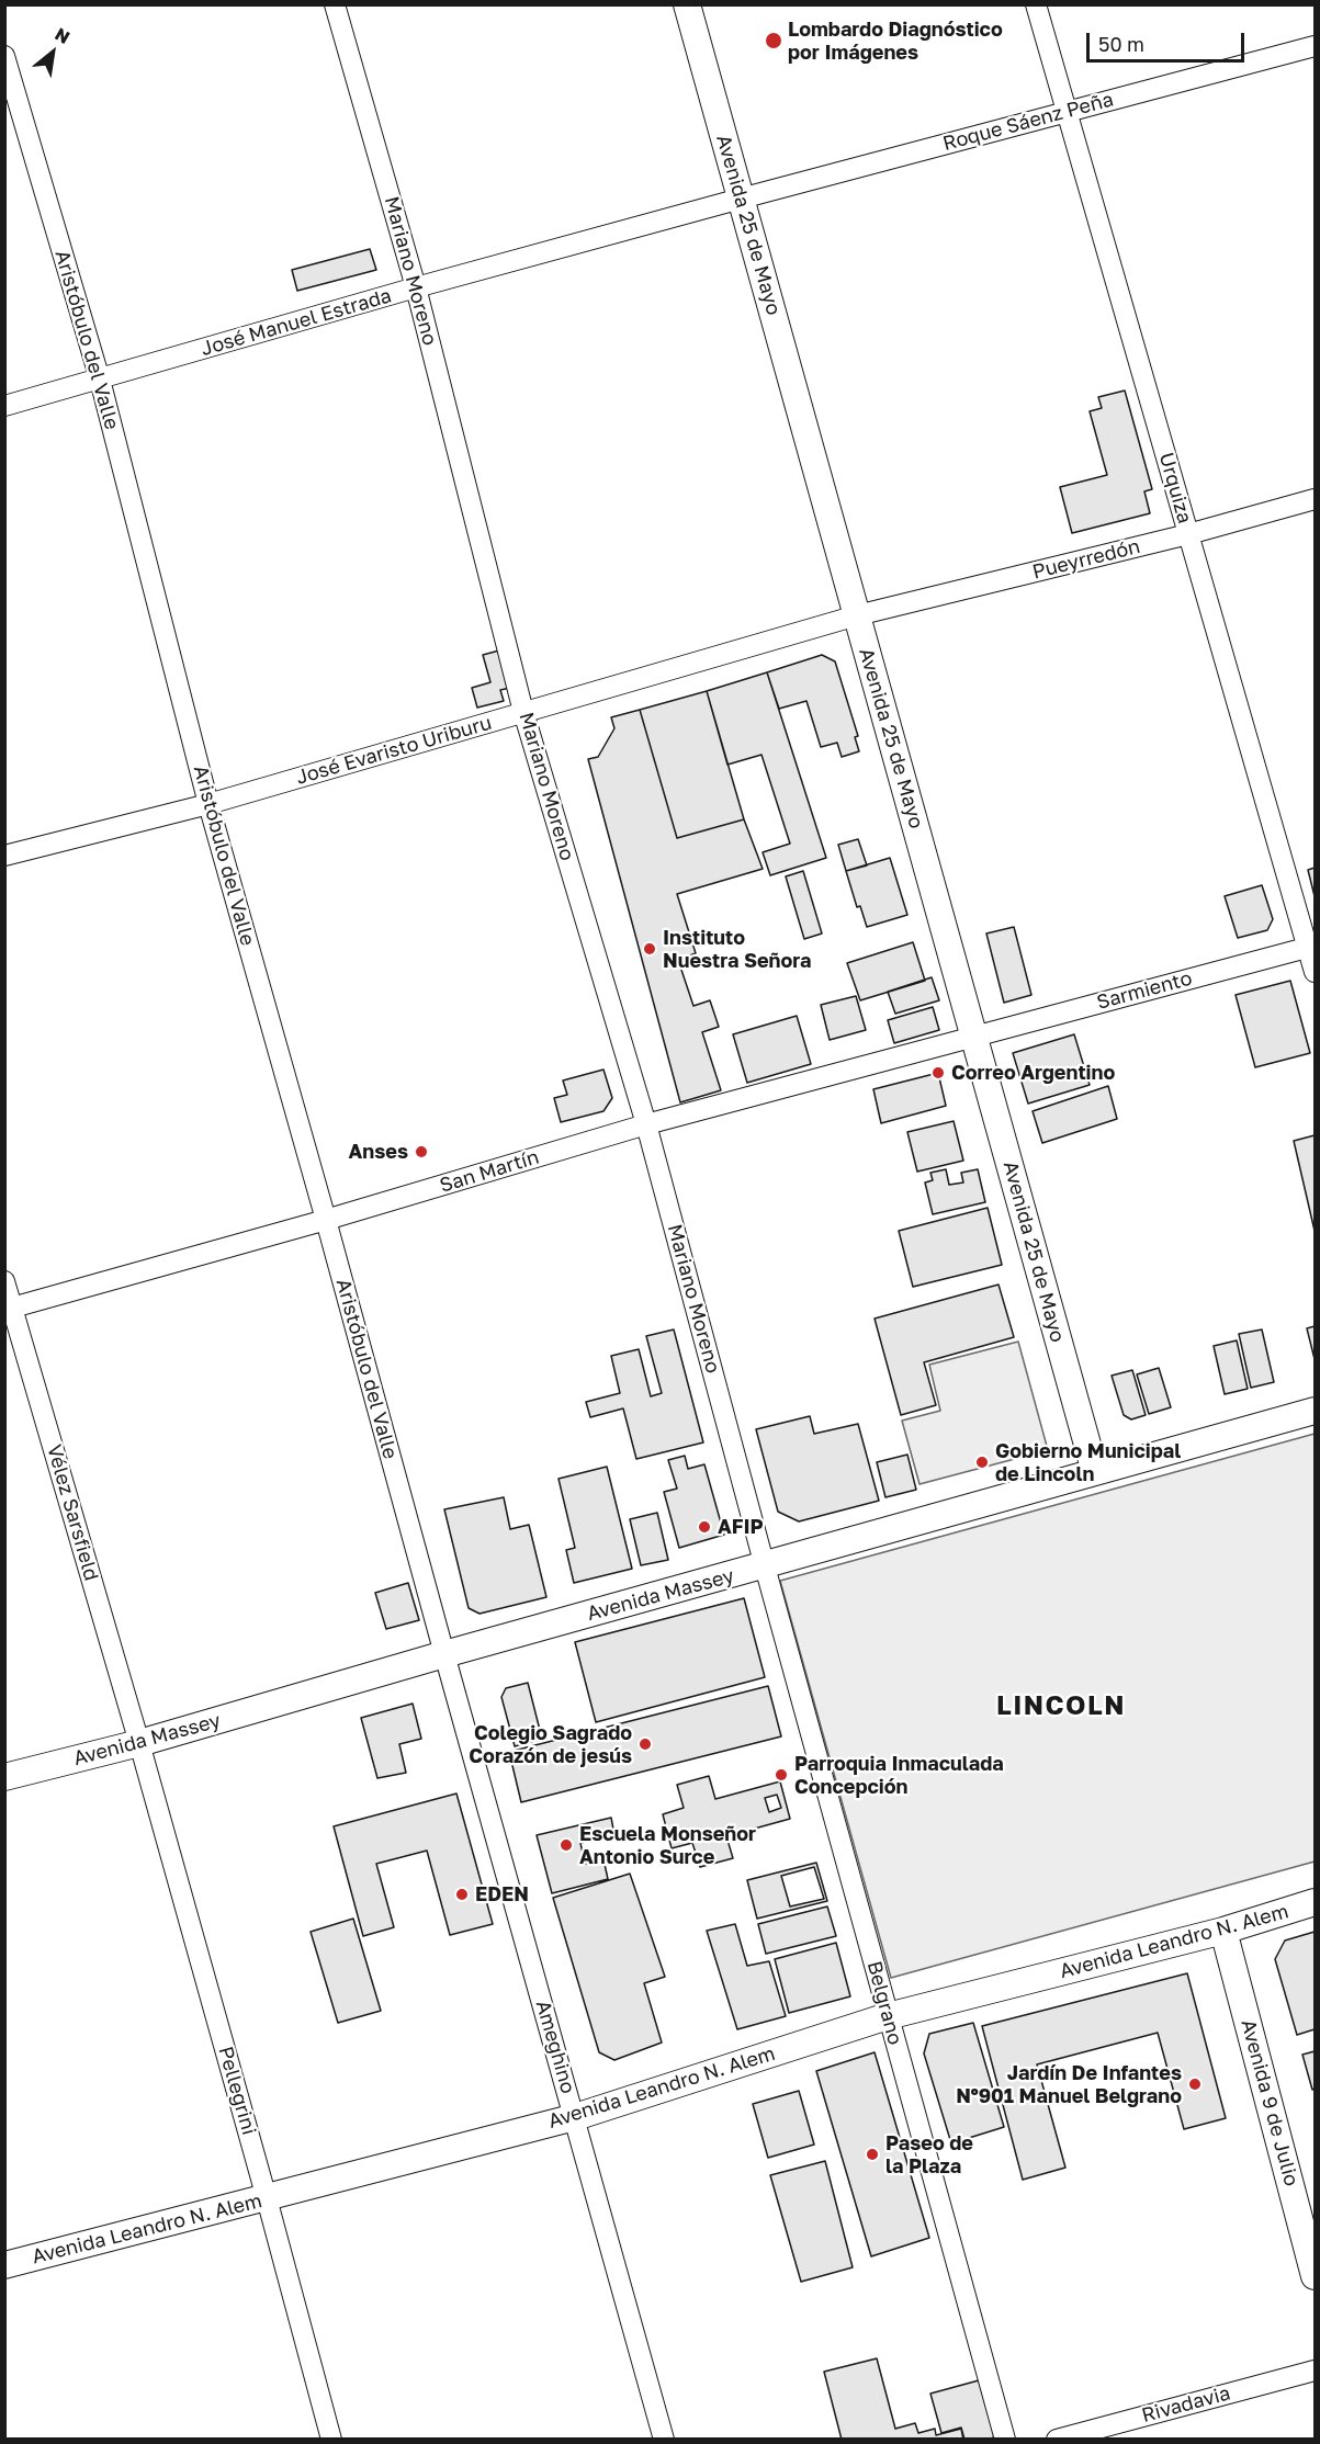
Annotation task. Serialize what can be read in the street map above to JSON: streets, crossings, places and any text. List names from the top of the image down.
{
  "streets": {
    "main road": [
      "Avenida 25 de Mayo",
      "Avenida Massey",
      "Avenida Leandro N. Alem",
      "Avenida 9 de Julio"
    ],
    "street": [
      "Roque Sáenz Peña",
      "Mariano Moreno",
      "José Manuel Estrada",
      "Aristóbulo del Valle",
      "Urquiza",
      "Pueyrredón",
      "José Evaristo Uriburu",
      "Sarmiento",
      "San Martín",
      "Vélez Sarsfield",
      "Belgrano",
      "Ameghino",
      "Pellegrini",
      "Rivadavia"
    ]
  },
  "crossings": [
    ["Roque Sáenz Peña", "Avenida 25 de Mayo"],
    ["Roque Sáenz Peña", "José Manuel Estrada"],
    ["Roque Sáenz Peña", "Urquiza"],
    ["Avenida 25 de Mayo", "José Manuel Estrada"],
    ["Avenida 25 de Mayo", "Pueyrredón"],
    ["Avenida 25 de Mayo", "José Evaristo Uriburu"],
    ["Avenida 25 de Mayo", "Sarmiento"],
    ["Avenida 25 de Mayo", "San Martín"],
    ["Avenida 25 de Mayo", "Avenida Massey"],
    ["Mariano Moreno", "José Manuel Estrada"],
    ["Mariano Moreno", "José Evaristo Uriburu"],
    ["Mariano Moreno", "San Martín"],
    ["Mariano Moreno", "Avenida Massey"],
    ["Mariano Moreno", "Belgrano"],
    ["José Manuel Estrada", "Aristóbulo del Valle"],
    ["Aristóbulo del Valle", "José Evaristo Uriburu"],
    ["Aristóbulo del Valle", "San Martín"],
    ["Aristóbulo del Valle", "Avenida Massey"],
    ["Aristóbulo del Valle", "Ameghino"],
    ["Urquiza", "Pueyrredón"],
    ["Urquiza", "Sarmiento"],
    ["Pueyrredón", "José Evaristo Uriburu"],
    ["Sarmiento", "San Martín"],
    ["San Martín", "Vélez Sarsfield"],
    ["Vélez Sarsfield", "Avenida Massey"],
    ["Vélez Sarsfield", "Pellegrini"],
    ["Avenida Massey", "Belgrano"],
    ["Avenida Massey", "Ameghino"],
    ["Avenida Massey", "Pellegrini"],
    ["Avenida Leandro N. Alem", "Belgrano"],
    ["Avenida Leandro N. Alem", "Ameghino"],
    ["Avenida Leandro N. Alem", "Pellegrini"],
    ["Avenida Leandro N. Alem", "Avenida 9 de Julio"]
  ],
  "districts": ["LINCOLN"],
  "places": [
    "Lombardo Diagnóstico por Imágenes",
    "Instituto Nuestra Señora",
    "Correo Argentino",
    "Anses",
    "Gobierno Municipal de Lincoln",
    "AFIP",
    "Colegio Sagrado Corazón de jesús",
    "Parroquia Inmaculada Concepción",
    "Escuela Monseñor Antonio Surce",
    "EDEN",
    "Jardín De Infantes Nº901 Manuel Belgrano",
    "Paseo de la Plaza"
  ],
  "scale_bar": "50 m",
  "north": "top right"
}
